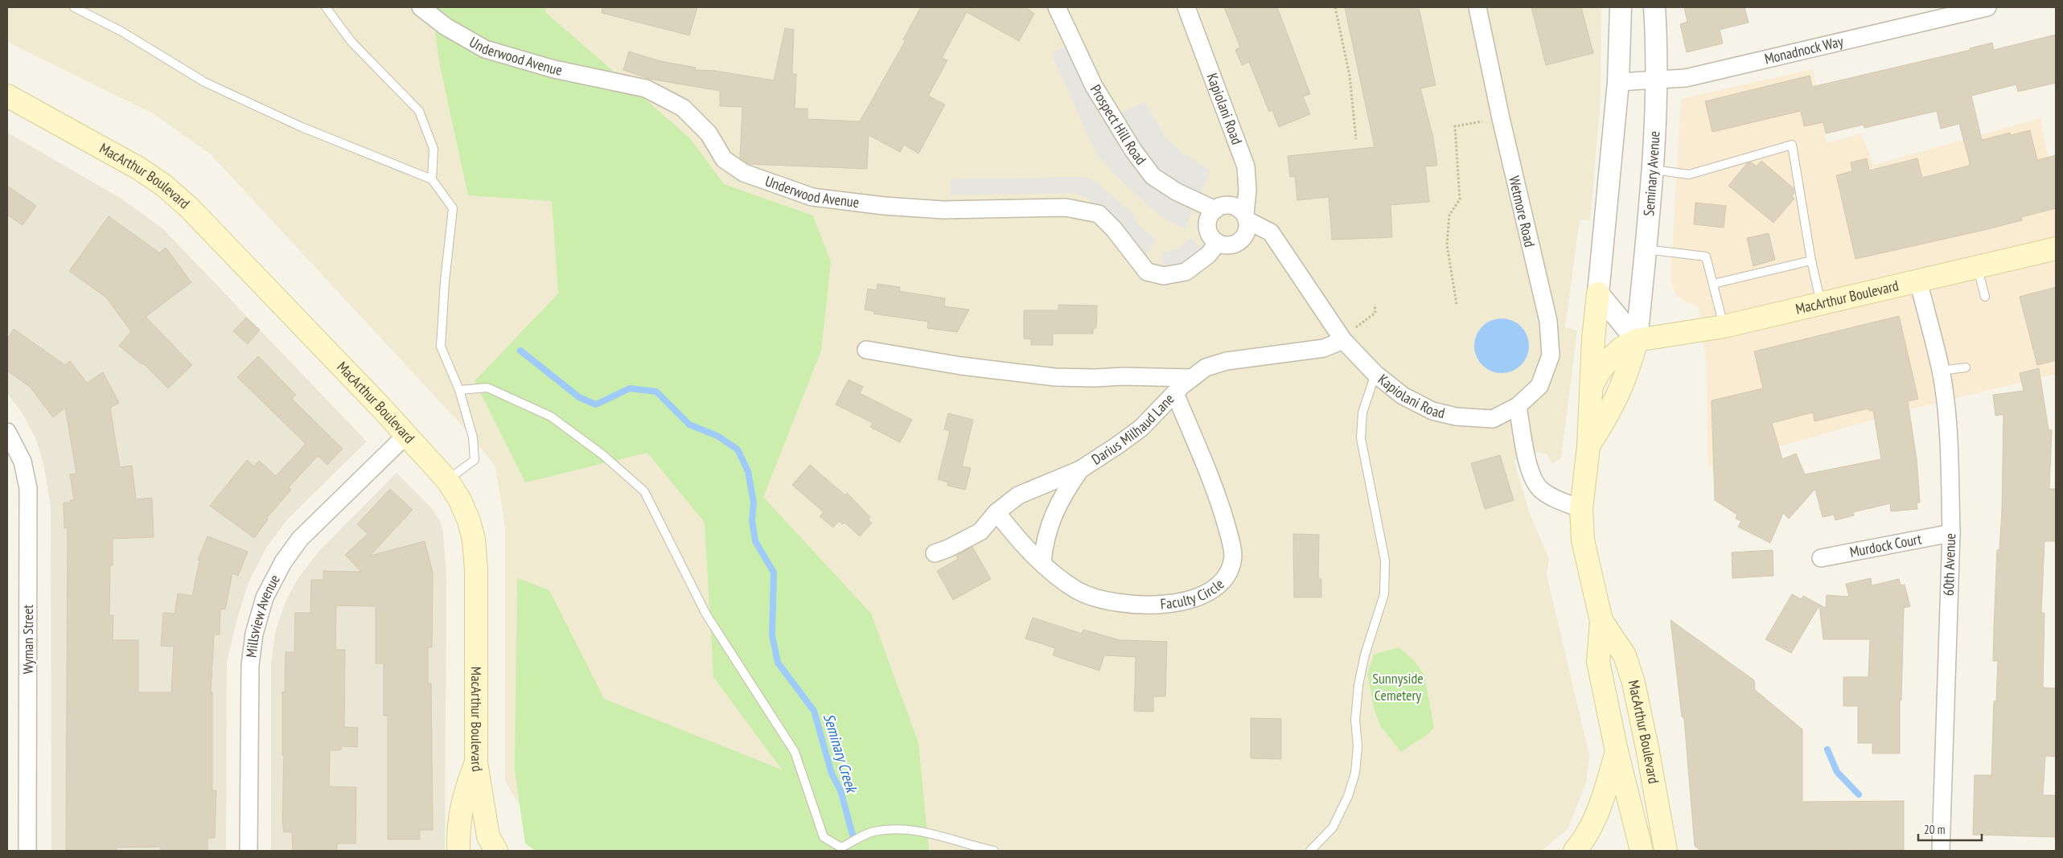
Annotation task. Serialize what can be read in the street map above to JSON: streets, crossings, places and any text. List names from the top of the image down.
{
  "streets": {
    "main road": ["MacArthur Boulevard"],
    "street": [
      "Monadnock Way",
      "Underwood Avenue",
      "Kapiolani Road",
      "Prospect Hill Road",
      "Seminary Avenue",
      "Wetmore Road",
      "Darius Milhaud Lane",
      "Murdock Court",
      "60th Avenue",
      "Faculty Circle",
      "Millsview Avenue",
      "Wyman Street"
    ]
  },
  "crossings": [
    ["Monadnock Way", "Seminary Avenue"],
    ["Underwood Avenue", "Kapiolani Road"],
    ["Underwood Avenue", "Prospect Hill Road"],
    ["Kapiolani Road", "Prospect Hill Road"],
    ["Kapiolani Road", "Wetmore Road"],
    ["Kapiolani Road", "Darius Milhaud Lane"],
    ["Seminary Avenue", "MacArthur Boulevard"],
    ["MacArthur Boulevard", "60th Avenue"],
    ["MacArthur Boulevard", "Millsview Avenue"],
    ["Darius Milhaud Lane", "Faculty Circle"],
    ["Murdock Court", "60th Avenue"]
  ],
  "water": ["Seminary Creek"],
  "parks": ["Sunnyside Cemetery"],
  "scale_bar": "20 m"
}
